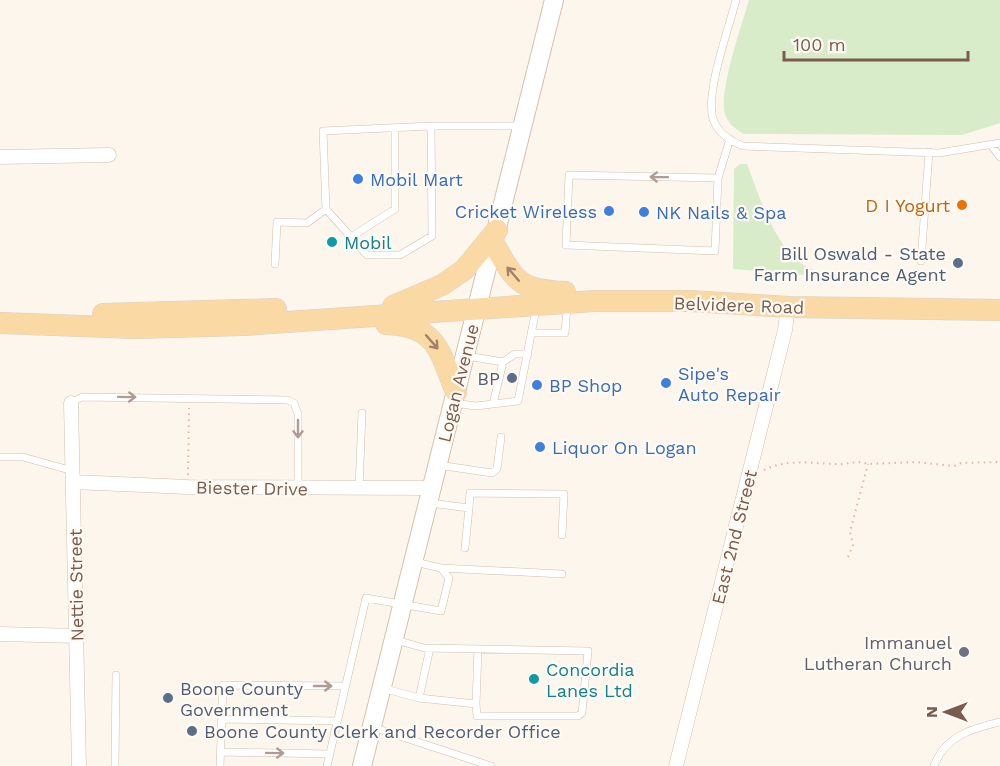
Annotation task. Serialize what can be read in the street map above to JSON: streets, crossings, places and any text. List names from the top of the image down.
{
  "streets": {
    "main road": ["Belvidere Road", "Logan Avenue"],
    "street": ["Biester Drive", "East 2nd Street", "Nettie Street"]
  },
  "crossings": [
    ["Belvidere Road", "Logan Avenue"],
    ["Belvidere Road", "East 2nd Street"],
    ["Logan Avenue", "Biester Drive"],
    ["Biester Drive", "Nettie Street"]
  ],
  "places": [
    "Mobil Mart",
    "D I Yogurt",
    "Cricket Wireless",
    "NK Nails & Spa",
    "Mobil",
    "Bill Oswald - State Farm Insurance Agent",
    "BP",
    "Sipe's Auto Repair",
    "BP Shop",
    "Liquor On Logan",
    "Immanuel Lutheran Church",
    "Concordia Lanes Ltd",
    "Boone County Government",
    "Boone County Clerk and Recorder Office"
  ],
  "scale_bar": "100 m",
  "north": "left"
}
